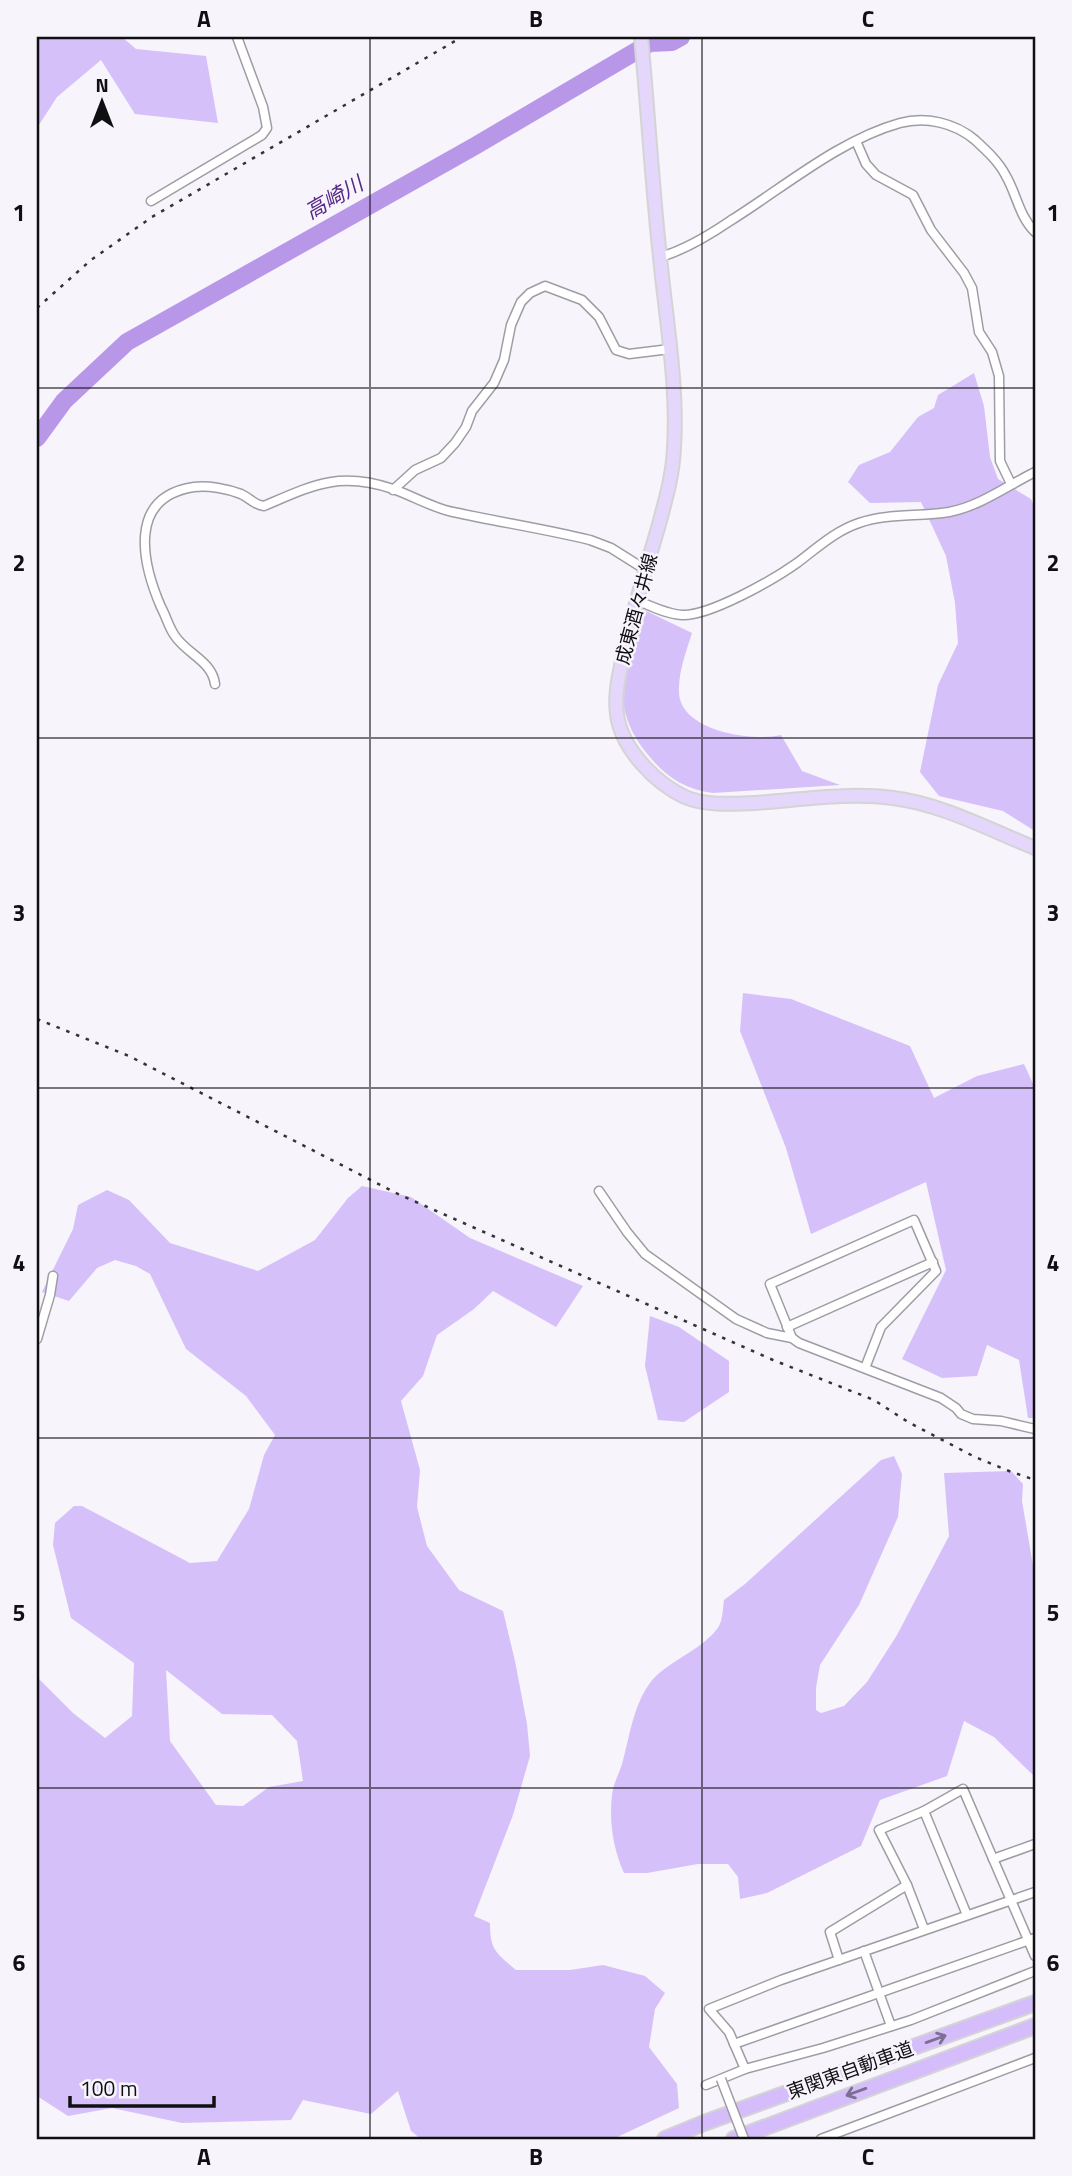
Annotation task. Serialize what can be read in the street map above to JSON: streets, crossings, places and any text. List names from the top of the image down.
{
  "streets": {
    "highway": ["東関東自動車道"],
    "main road": ["成東酒々井線"]
  },
  "water": ["高崎川"],
  "scale_bar": "100 m",
  "north": "top",
  "grid": {
    "columns": ["A", "B", "C"],
    "rows": [
      "1",
      "2",
      "3",
      "4",
      "5",
      "6"
    ]
  }
}
